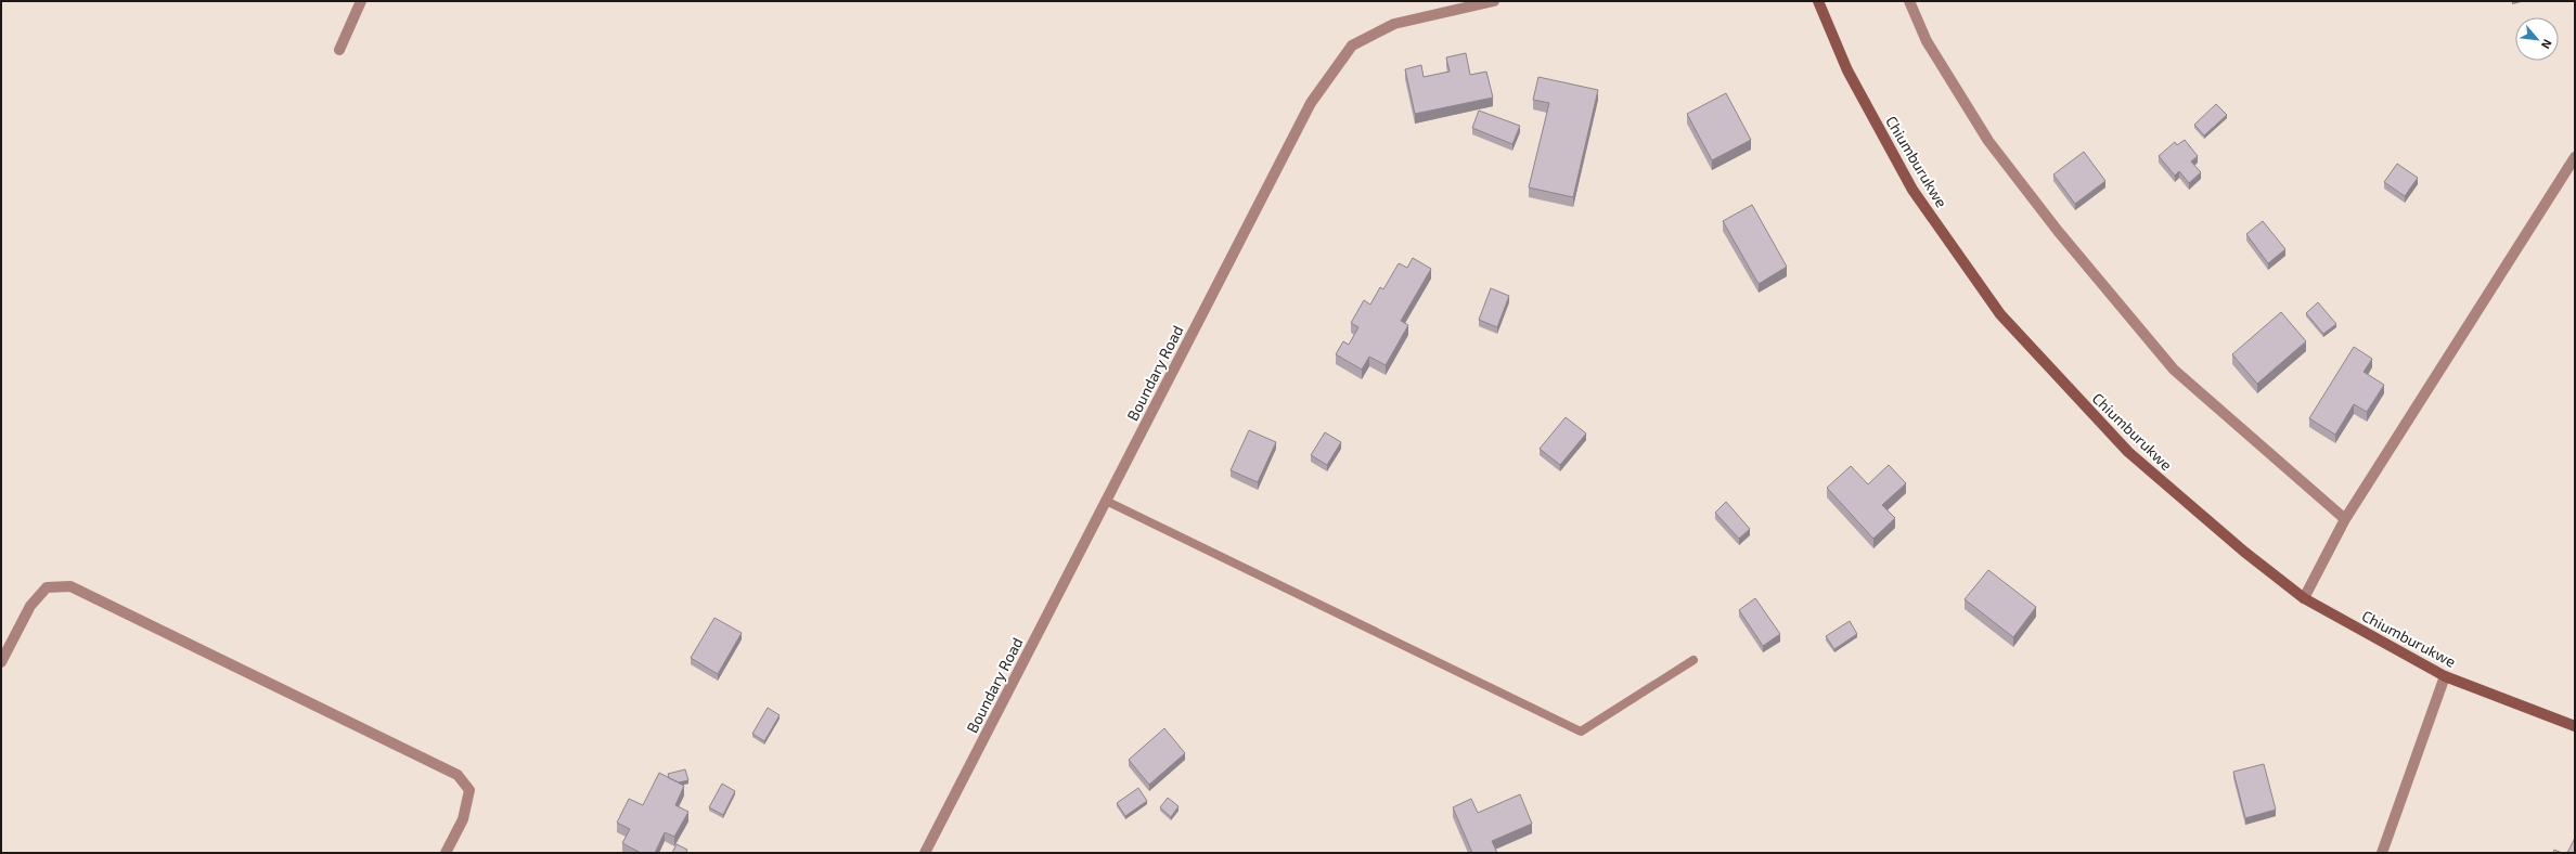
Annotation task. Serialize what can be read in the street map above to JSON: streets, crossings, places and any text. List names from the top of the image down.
{
  "streets": {
    "street": ["Chiumburukwe", "Boundary Road"]
  },
  "north": "bottom right"
}
